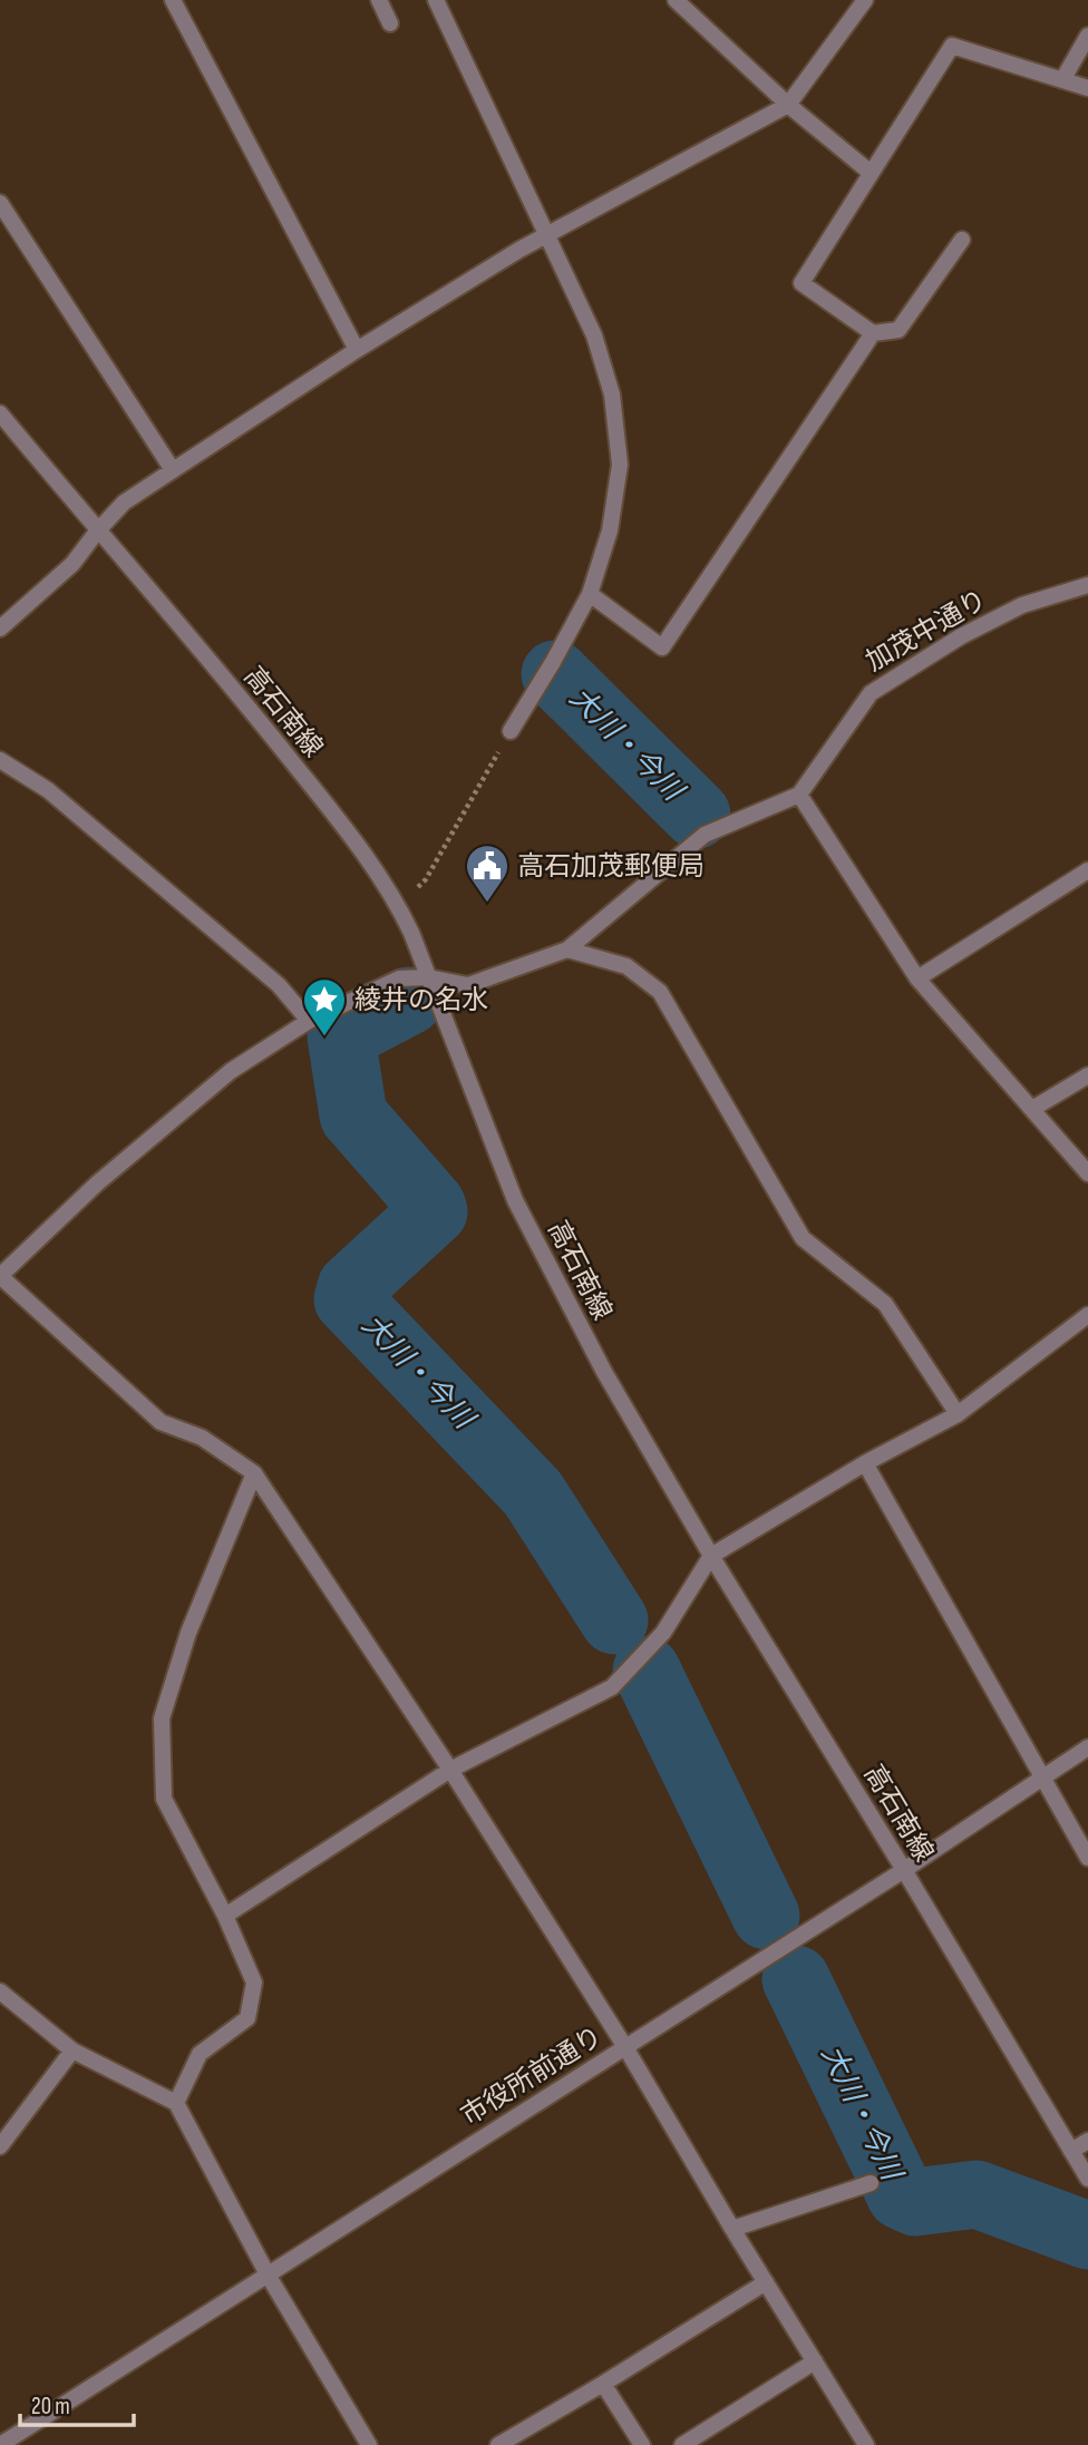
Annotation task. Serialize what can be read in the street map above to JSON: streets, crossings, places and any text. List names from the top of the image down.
{
  "streets": {
    "street": ["加茂中通り", "高石南線", "市役所前通り"]
  },
  "crossings": [
    ["高石南線", "市役所前通り"]
  ],
  "water": ["大川・今川"],
  "places": {
    "public building": ["高石加茂郵便局"],
    "place": ["綾井の名水"]
  },
  "scale_bar": "20 m"
}
